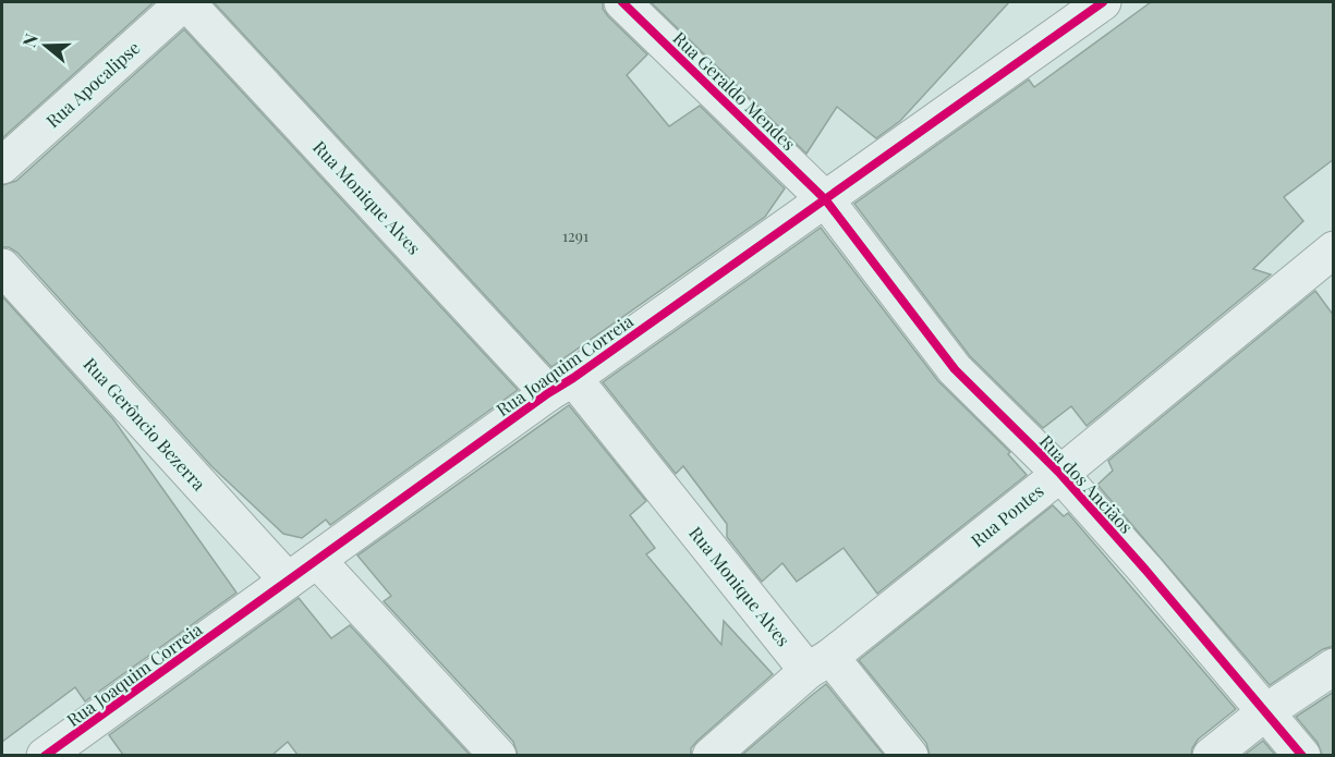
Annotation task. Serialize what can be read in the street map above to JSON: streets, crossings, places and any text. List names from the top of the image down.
{
  "streets": {
    "street": [
      "Rua Apocalipse",
      "Rua Geraldo Mendes",
      "Rua Monique Alves",
      "Rua Joaquim Correia",
      "Rua Gerôncio Bezerra",
      "Rua dos Anciãos",
      "Rua Pontes"
    ]
  },
  "crossings": [
    ["Rua Apocalipse", "Rua Monique Alves"],
    ["Rua Geraldo Mendes", "Rua Joaquim Correia"],
    ["Rua Geraldo Mendes", "Rua dos Anciãos"],
    ["Rua Monique Alves", "Rua Joaquim Correia"],
    ["Rua Monique Alves", "Rua Pontes"],
    ["Rua Joaquim Correia", "Rua Gerôncio Bezerra"],
    ["Rua Joaquim Correia", "Rua dos Anciãos"],
    ["Rua dos Anciãos", "Rua Pontes"]
  ],
  "house_numbers": ["1291"],
  "north": "left"
}
